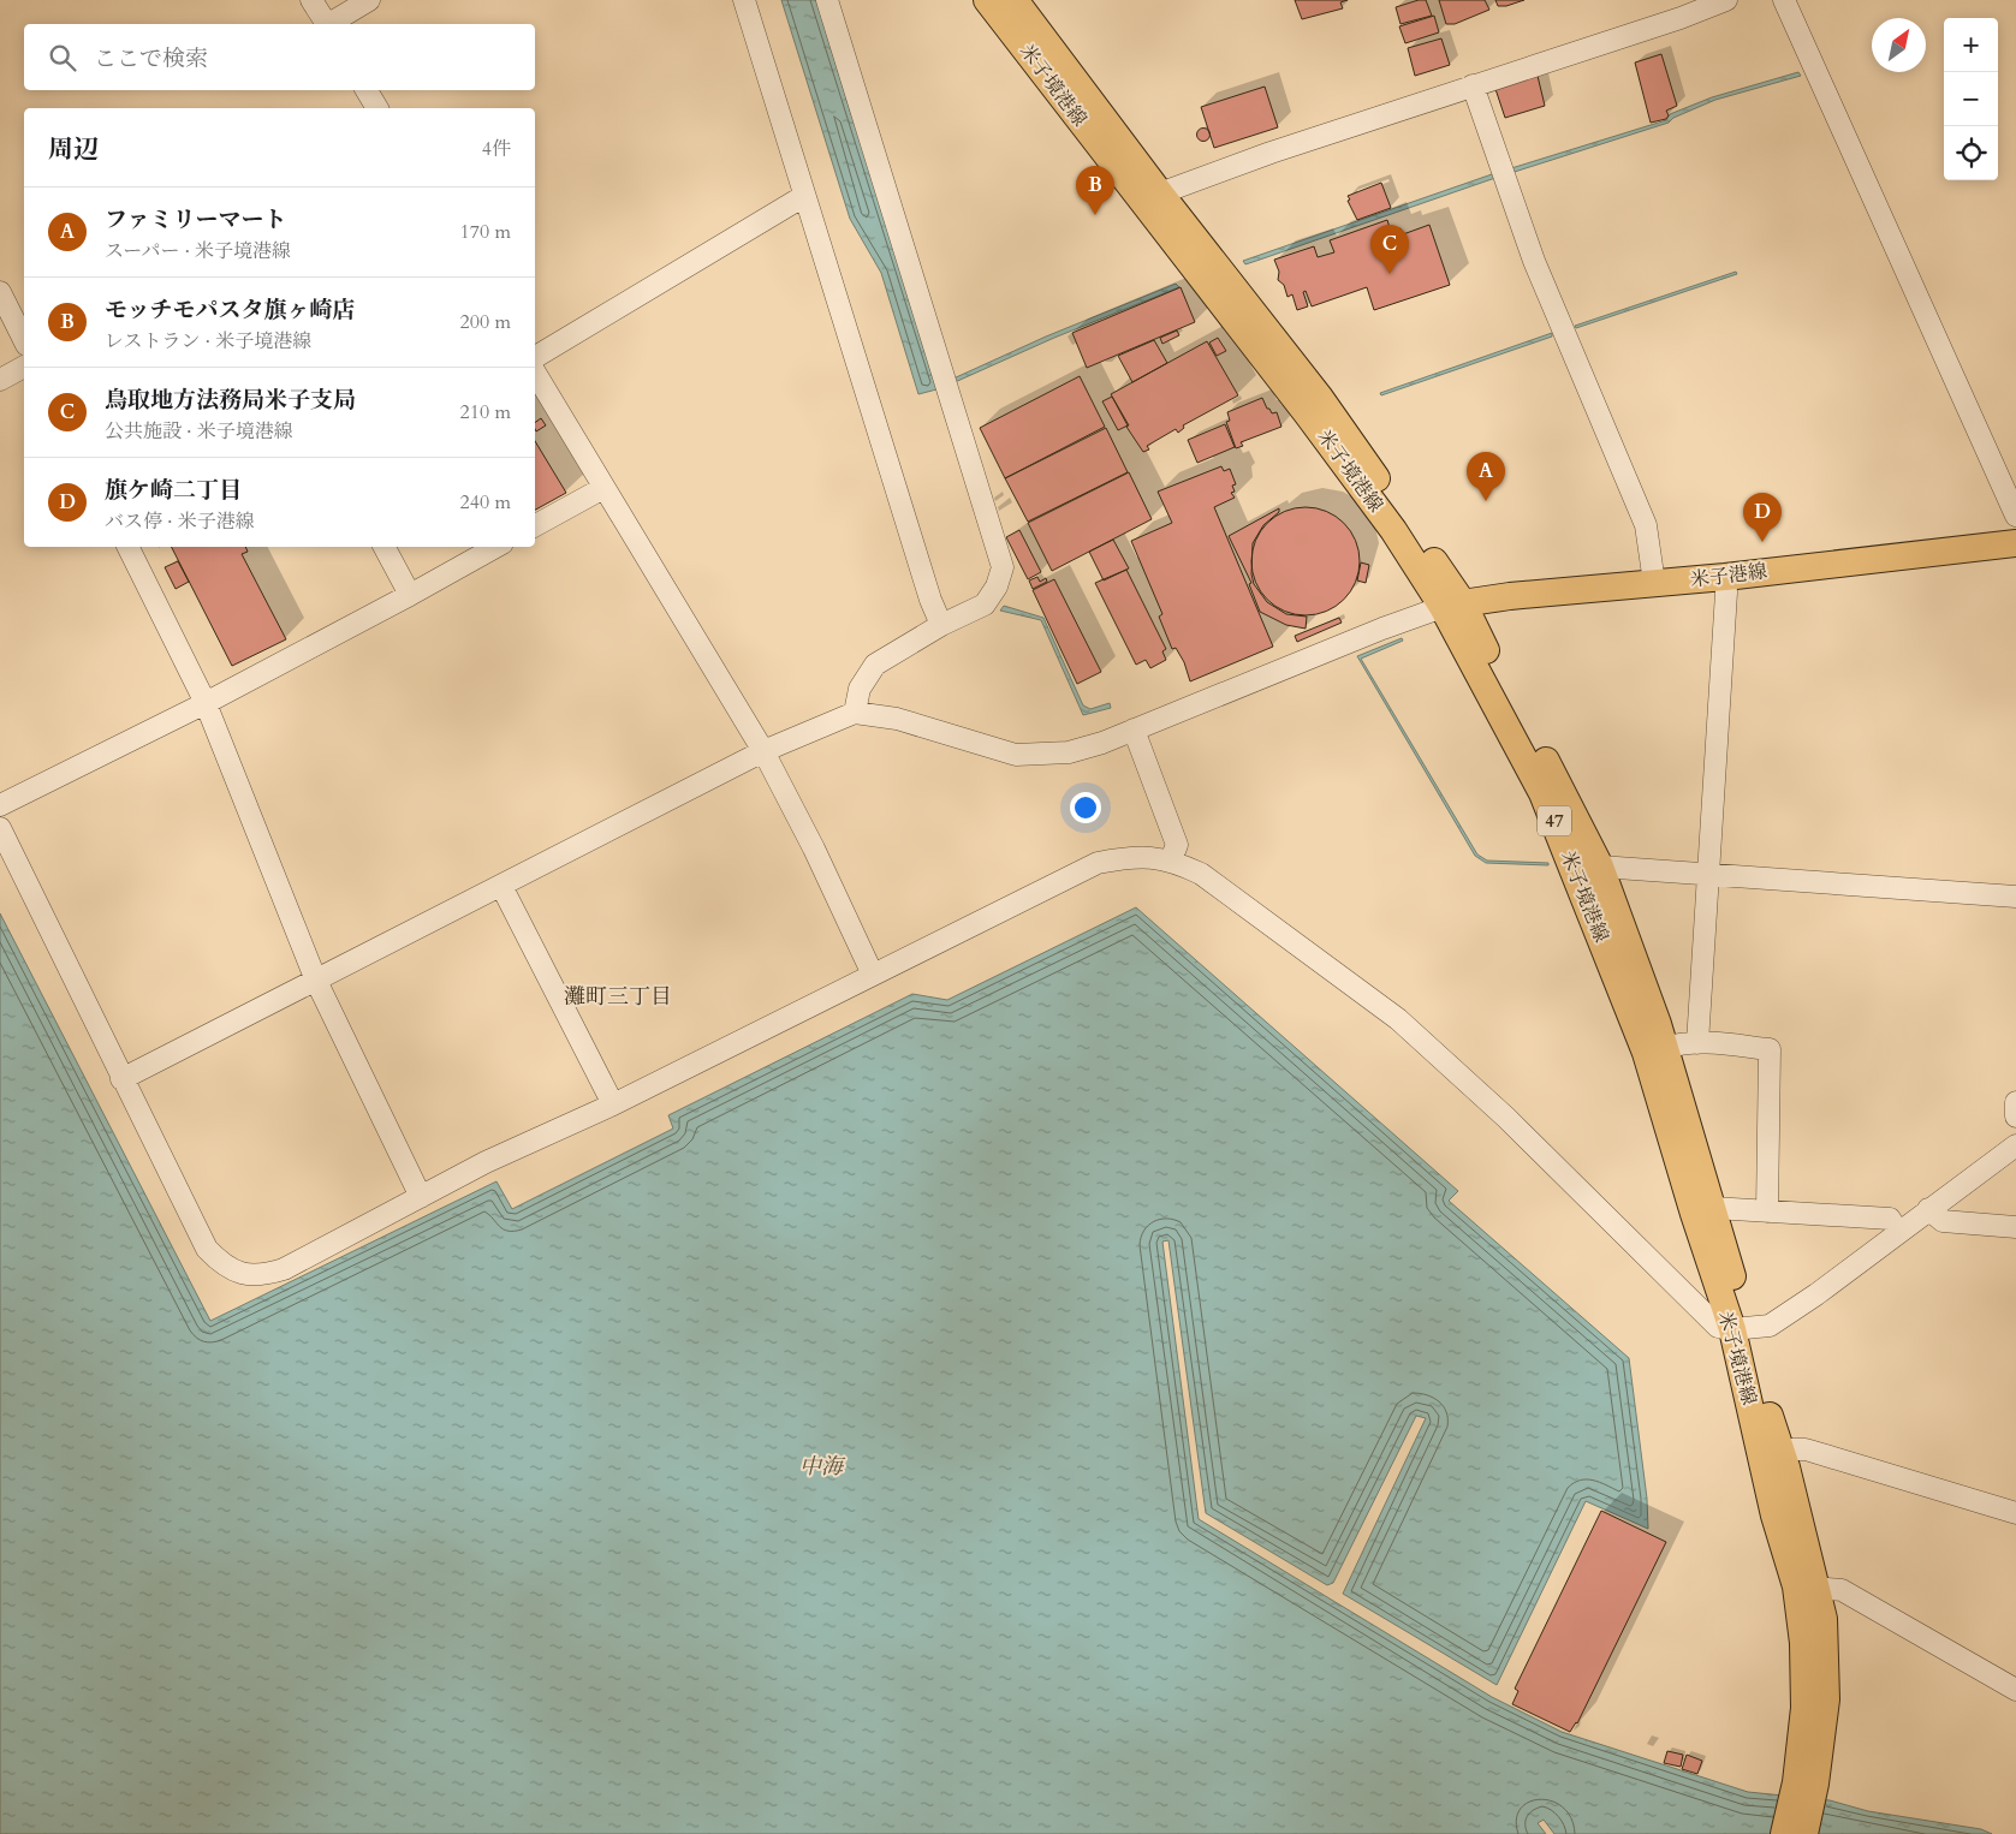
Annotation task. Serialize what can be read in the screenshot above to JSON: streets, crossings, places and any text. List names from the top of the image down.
{
  "streets": {
    "main road": ["米子境港線", "米子港線", "47"]
  },
  "crossings": [
    ["米子境港線", "米子港線"]
  ],
  "districts": ["灘町三丁目"],
  "water": ["中海"],
  "north": "top right",
  "page": {
    "map_buttons": ["+", "−"],
    "search": "ここで検索",
    "heading": ["周辺", "4件"],
    "pins": [
      "B",
      "C",
      "A",
      "D"
    ],
    "list": [
      {
        "mark": "A",
        "name": "ファミリーマート",
        "note": "スーパー · 米子境港線",
        "value": "170 m"
      },
      {
        "mark": "B",
        "name": "モッチモパスタ旗ヶ崎店",
        "note": "レストラン · 米子境港線",
        "value": "200 m"
      },
      {
        "mark": "C",
        "name": "鳥取地方法務局米子支局",
        "note": "公共施設 · 米子境港線",
        "value": "210 m"
      },
      {
        "mark": "D",
        "name": "旗ケ崎二丁目",
        "note": "バス停 · 米子港線",
        "value": "240 m"
      }
    ]
  }
}
